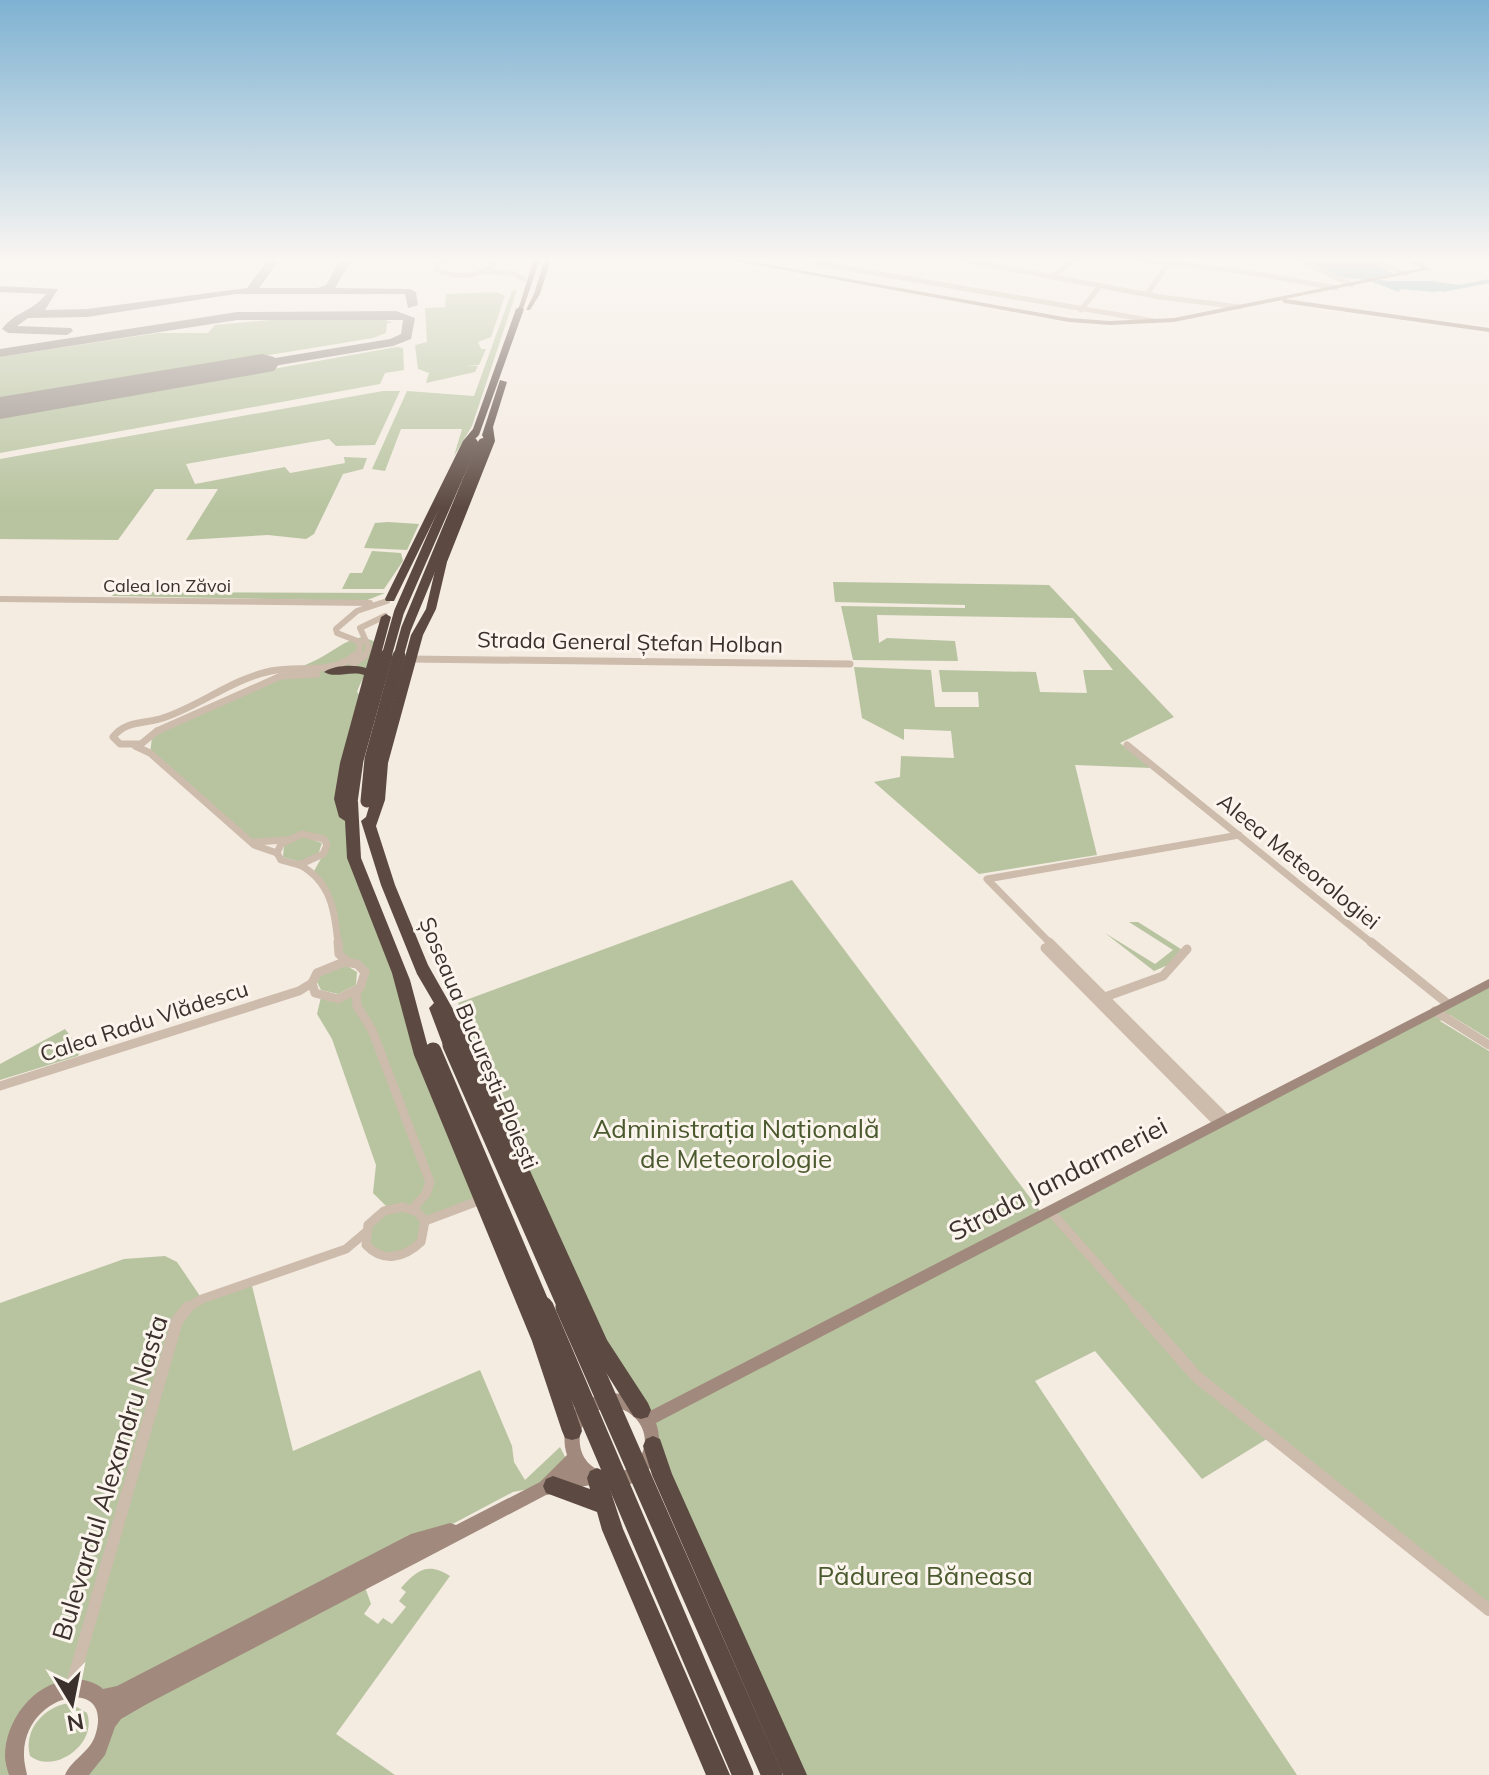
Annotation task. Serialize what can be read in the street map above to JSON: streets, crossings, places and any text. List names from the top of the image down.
{
  "streets": {
    "highway": ["Șoseaua București-Ploiești"],
    "street": [
      "Calea Ion Zăvoi",
      "Strada General Ștefan Holban",
      "Aleea Meteorologiei",
      "Calea Radu Vlădescu",
      "Strada Jandarmeriei",
      "Bulevardul Alexandru Nasta"
    ]
  },
  "crossings": [
    ["Aleea Meteorologiei", "Strada Jandarmeriei"]
  ],
  "parks": ["Administrația Națională de Meteorologie", "Pădurea Băneasa"],
  "north": "bottom"
}
